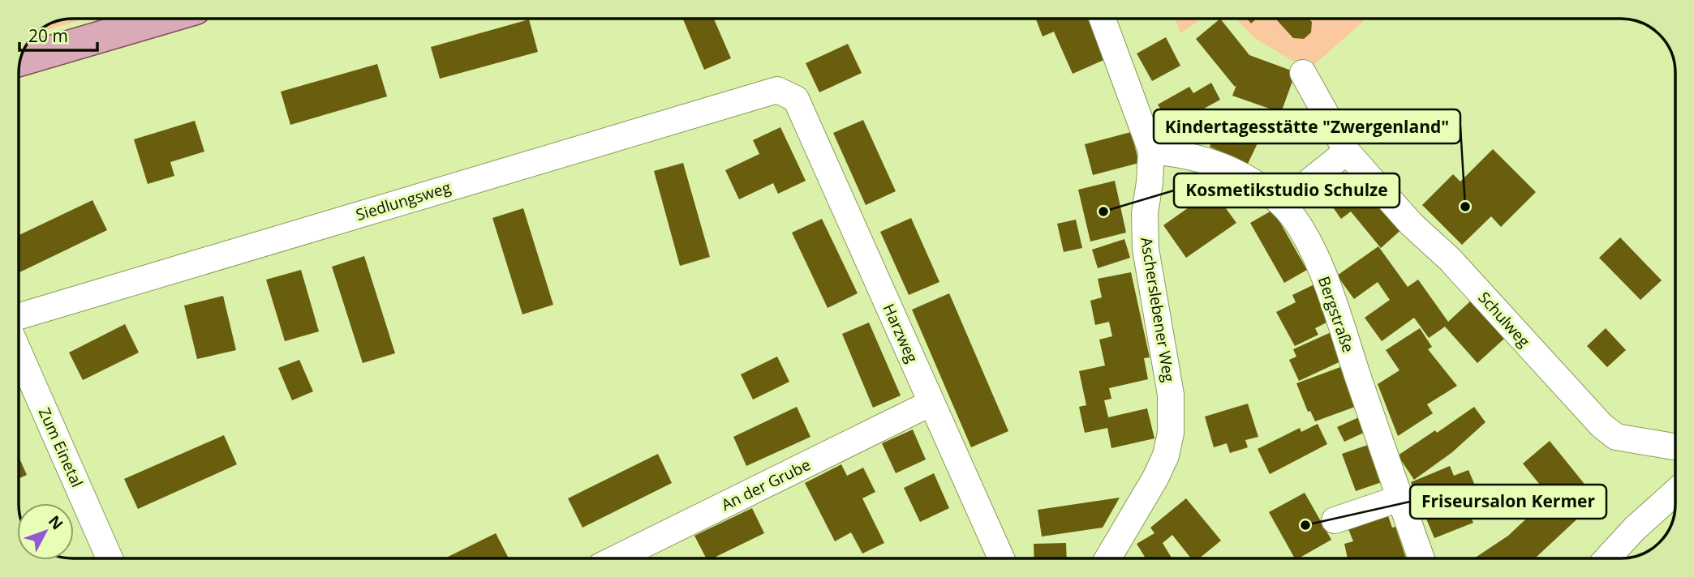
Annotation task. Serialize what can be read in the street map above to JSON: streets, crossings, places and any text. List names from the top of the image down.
{
  "streets": {
    "street": [
      "Siedlungsweg",
      "Ascherslebener Weg",
      "Bergstraße",
      "Schulweg",
      "Harzweg",
      "Zum Einetal",
      "An der Grube"
    ]
  },
  "crossings": [
    ["Siedlungsweg", "Harzweg"],
    ["Ascherslebener Weg", "Bergstraße"],
    ["Harzweg", "An der Grube"]
  ],
  "places": ["Kindertagesstätte \"Zwergenland\"", "Kosmetikstudio Schulze", "Friseursalon Kermer"],
  "scale_bar": "20 m",
  "north": "top right"
}
